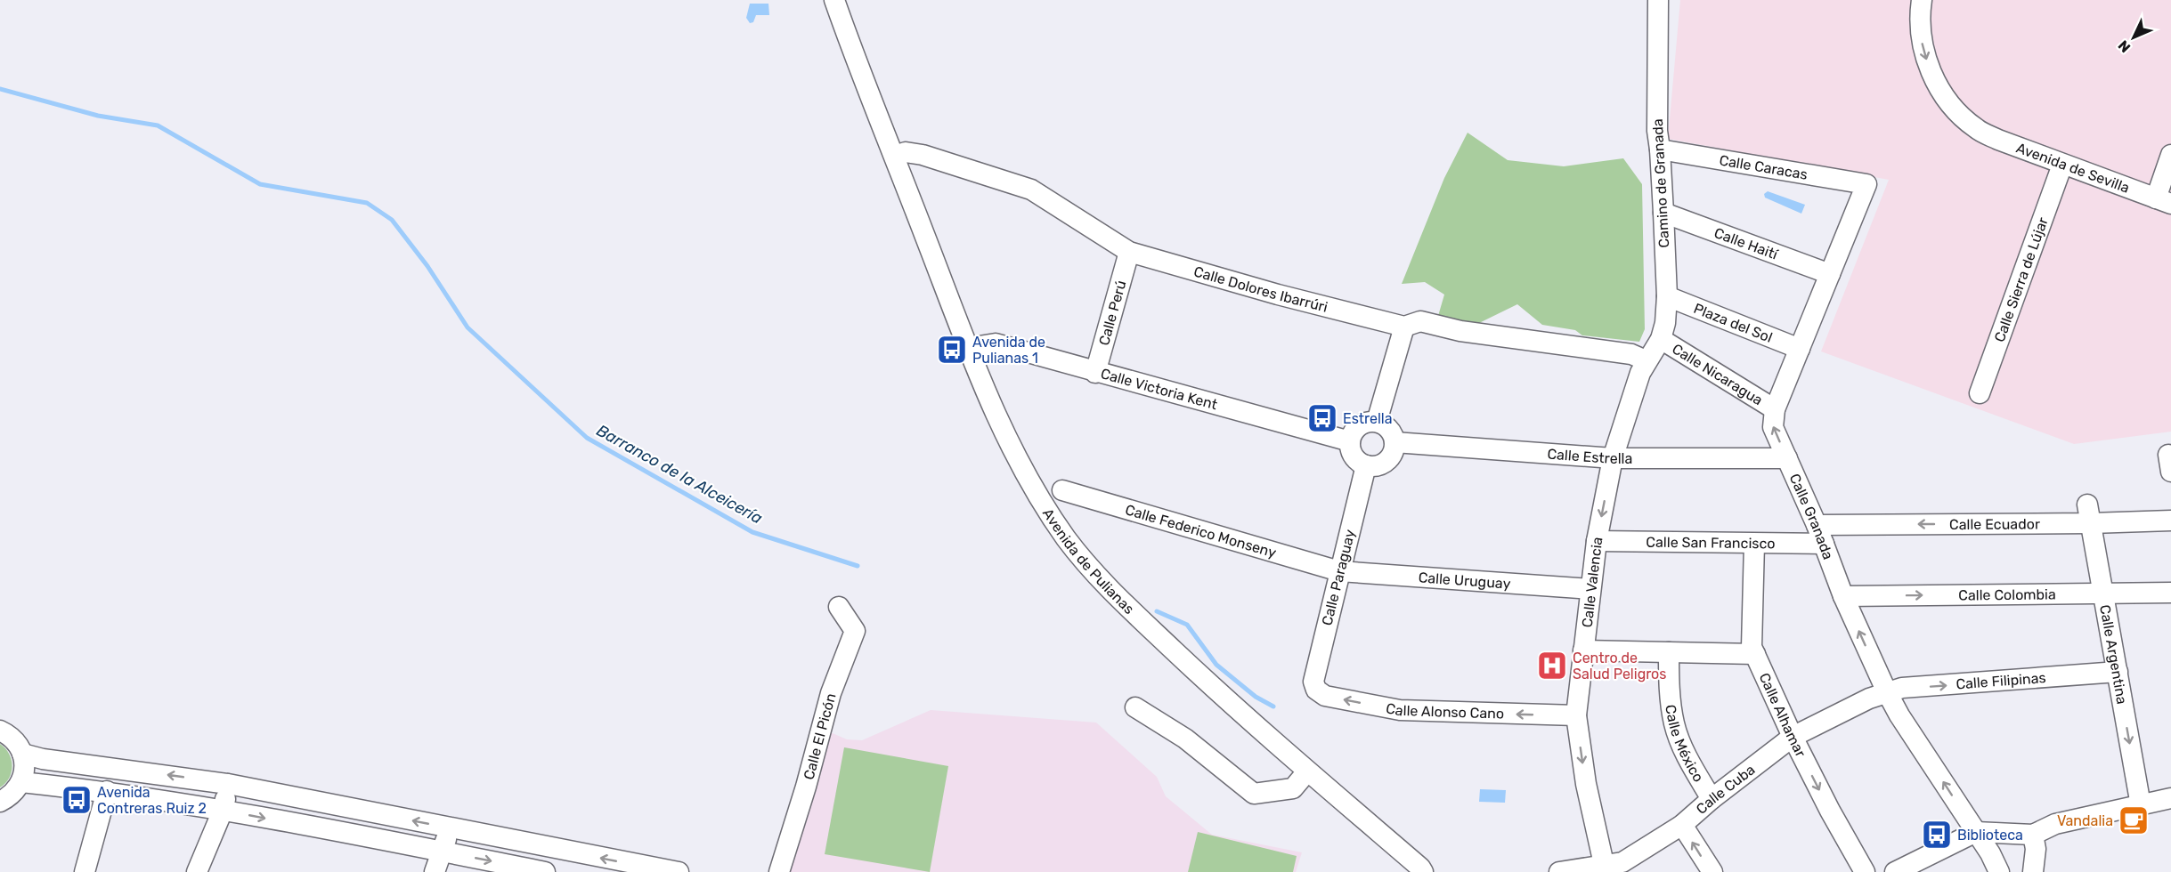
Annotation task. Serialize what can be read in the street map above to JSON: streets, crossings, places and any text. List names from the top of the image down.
{
  "streets": {
    "street": [
      "Calle Caracas",
      "Avenida de Sevilla",
      "Camino de Granada",
      "Calle Haití",
      "Calle Sierra de Lújar",
      "Calle Dolores Ibarrúri",
      "Calle Perú",
      "Plaza del Sol",
      "Calle Nicaragua",
      "Calle Victoria Kent",
      "Calle Estrella",
      "Calle Granada",
      "Calle Ecuador",
      "Calle Federico Monseny",
      "Calle San Francisco",
      "Avenida de Pulianas",
      "Calle Paraguay",
      "Calle Uruguay",
      "Calle Valencia",
      "Calle Colombia",
      "Calle Argentina",
      "Calle Filipinas",
      "Calle Alonso Cano",
      "Calle Alhamar",
      "Calle El Picón",
      "Calle México",
      "Calle Cuba"
    ]
  },
  "crossings": [
    ["Calle Caracas", "Camino de Granada"],
    ["Calle Caracas", "Calle Granada"],
    ["Avenida de Sevilla", "Calle Sierra de Lújar"],
    ["Camino de Granada", "Calle Haití"],
    ["Camino de Granada", "Calle Dolores Ibarrúri"],
    ["Camino de Granada", "Plaza del Sol"],
    ["Camino de Granada", "Calle Nicaragua"],
    ["Camino de Granada", "Calle Valencia"],
    ["Calle Haití", "Calle Granada"],
    ["Calle Dolores Ibarrúri", "Calle Perú"],
    ["Calle Dolores Ibarrúri", "Avenida de Pulianas"],
    ["Calle Dolores Ibarrúri", "Calle Valencia"],
    ["Calle Perú", "Calle Victoria Kent"],
    ["Plaza del Sol", "Calle Granada"],
    ["Calle Nicaragua", "Calle Granada"],
    ["Calle Victoria Kent", "Calle Estrella"],
    ["Calle Victoria Kent", "Avenida de Pulianas"],
    ["Calle Victoria Kent", "Calle Paraguay"],
    ["Calle Estrella", "Calle Granada"],
    ["Calle Estrella", "Calle Paraguay"],
    ["Calle Estrella", "Calle Valencia"],
    ["Calle Granada", "Calle Ecuador"],
    ["Calle Granada", "Calle San Francisco"],
    ["Calle Granada", "Calle Colombia"],
    ["Calle Granada", "Calle Filipinas"],
    ["Calle Granada", "Calle Cuba"],
    ["Calle Ecuador", "Calle Argentina"],
    ["Calle Federico Monseny", "Calle Paraguay"],
    ["Calle Federico Monseny", "Calle Uruguay"],
    ["Calle San Francisco", "Calle Valencia"],
    ["Calle San Francisco", "Calle Alhamar"],
    ["Calle Paraguay", "Calle Uruguay"],
    ["Calle Paraguay", "Calle Alonso Cano"],
    ["Calle Uruguay", "Calle Valencia"],
    ["Calle Valencia", "Calle Alonso Cano"],
    ["Calle Valencia", "Calle Cuba"],
    ["Calle Colombia", "Calle Argentina"],
    ["Calle Argentina", "Calle Filipinas"],
    ["Calle Filipinas", "Calle Cuba"],
    ["Calle Alhamar", "Calle Cuba"],
    ["Calle México", "Calle Cuba"]
  ],
  "one_way": [
    "Avenida de Sevilla",
    "Calle Granada",
    "Calle Ecuador",
    "Calle Valencia",
    "Calle Colombia",
    "Calle Argentina",
    "Calle Alonso Cano"
  ],
  "water": ["Barranco de la Alceicería"],
  "places": {
    "bus stop": [
      "Avenida de Pulianas 1",
      "Estrella",
      "Avenida Contreras Ruiz 2",
      "Biblioteca"
    ],
    "hospital": ["Centro de Salud Peligros"],
    "cafe": ["Vandalia"]
  },
  "north": "bottom left"
}
